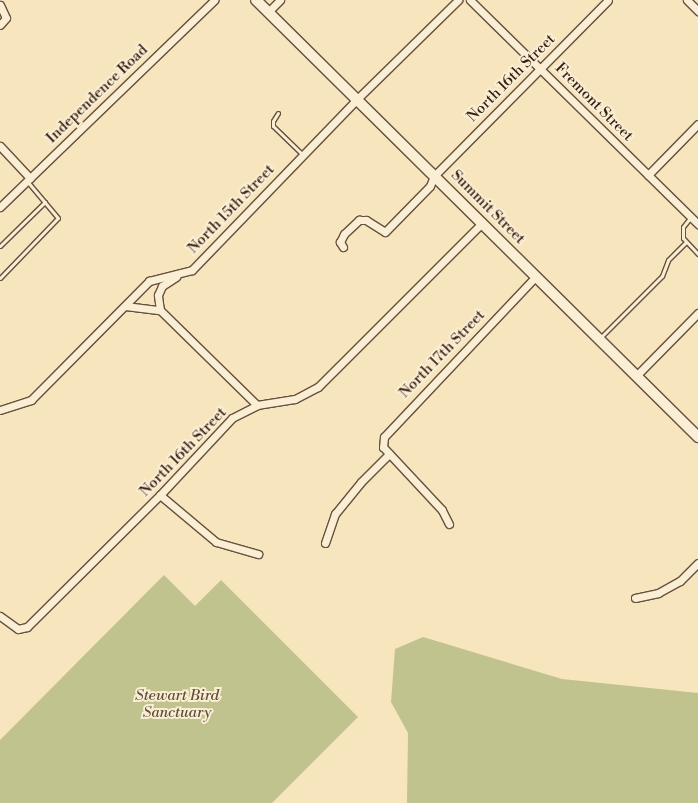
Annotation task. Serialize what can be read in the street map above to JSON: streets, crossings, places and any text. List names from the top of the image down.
{
  "streets": {
    "main road": ["Summit Street"],
    "street": [
      "North 16th Street",
      "Independence Road",
      "Fremont Street",
      "North 15th Street",
      "North 17th Street"
    ]
  },
  "crossings": [
    ["North 16th Street", "Fremont Street"],
    ["North 16th Street", "Summit Street"],
    ["Summit Street", "North 15th Street"],
    ["Summit Street", "North 17th Street"]
  ],
  "parks": ["Stewart Bird Sanctuary"]
}
